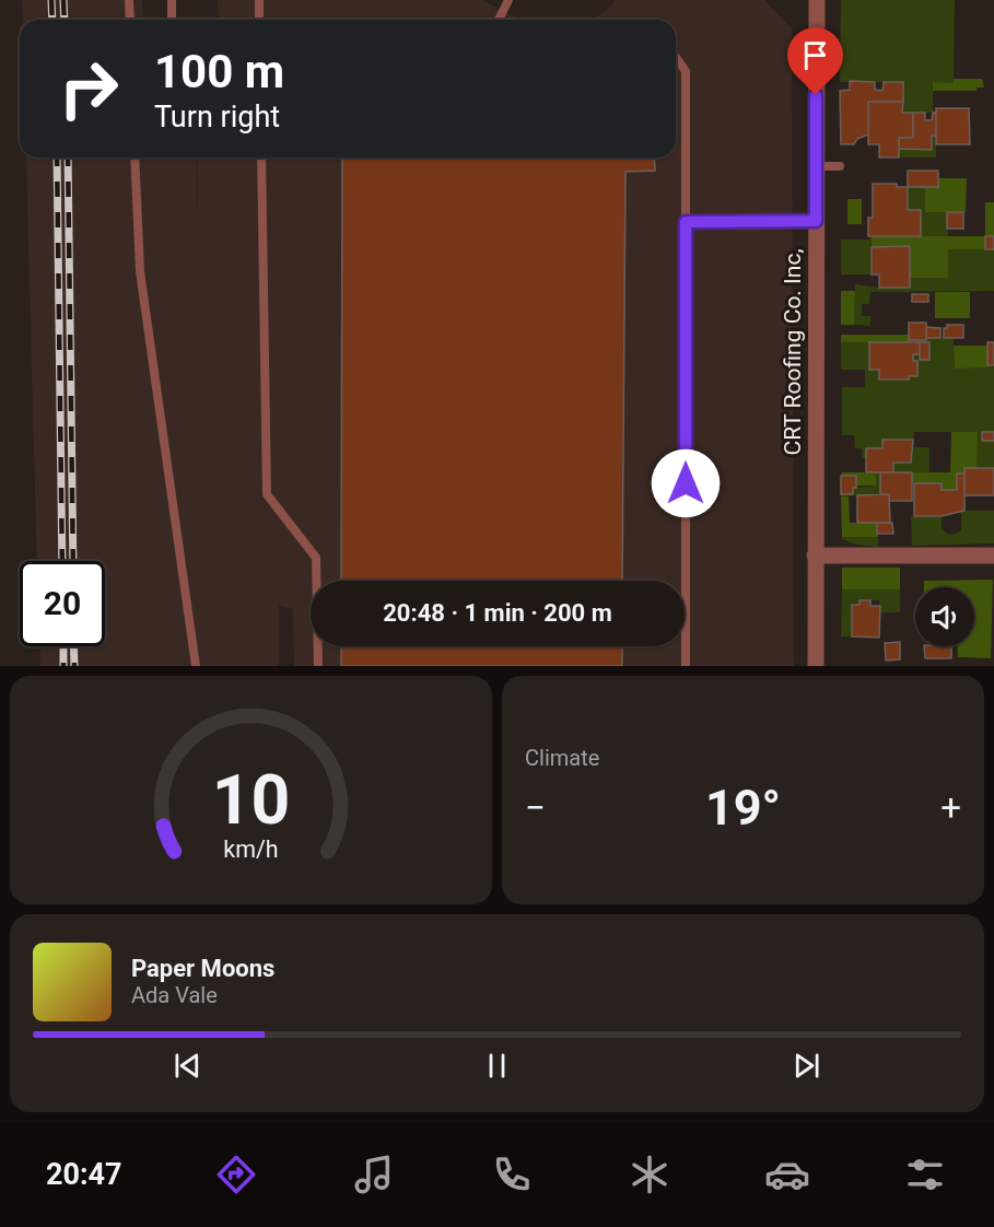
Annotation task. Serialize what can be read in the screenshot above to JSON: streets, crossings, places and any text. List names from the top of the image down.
{
  "streets": {
    "street": ["CRT Roofing Co. Inc,"]
  },
  "page": {
    "turn": ["100 m", "Turn right"],
    "limit": "20",
    "trip": "20:48 · 1 min · 200 m",
    "tile": "Climate",
    "heat": ["−", "19°", "+"],
    "song": ["Paper Moons", "Ada Vale"],
    "tabs": "20:47",
    "gauge": ["10", "km/h"]
  }
}
